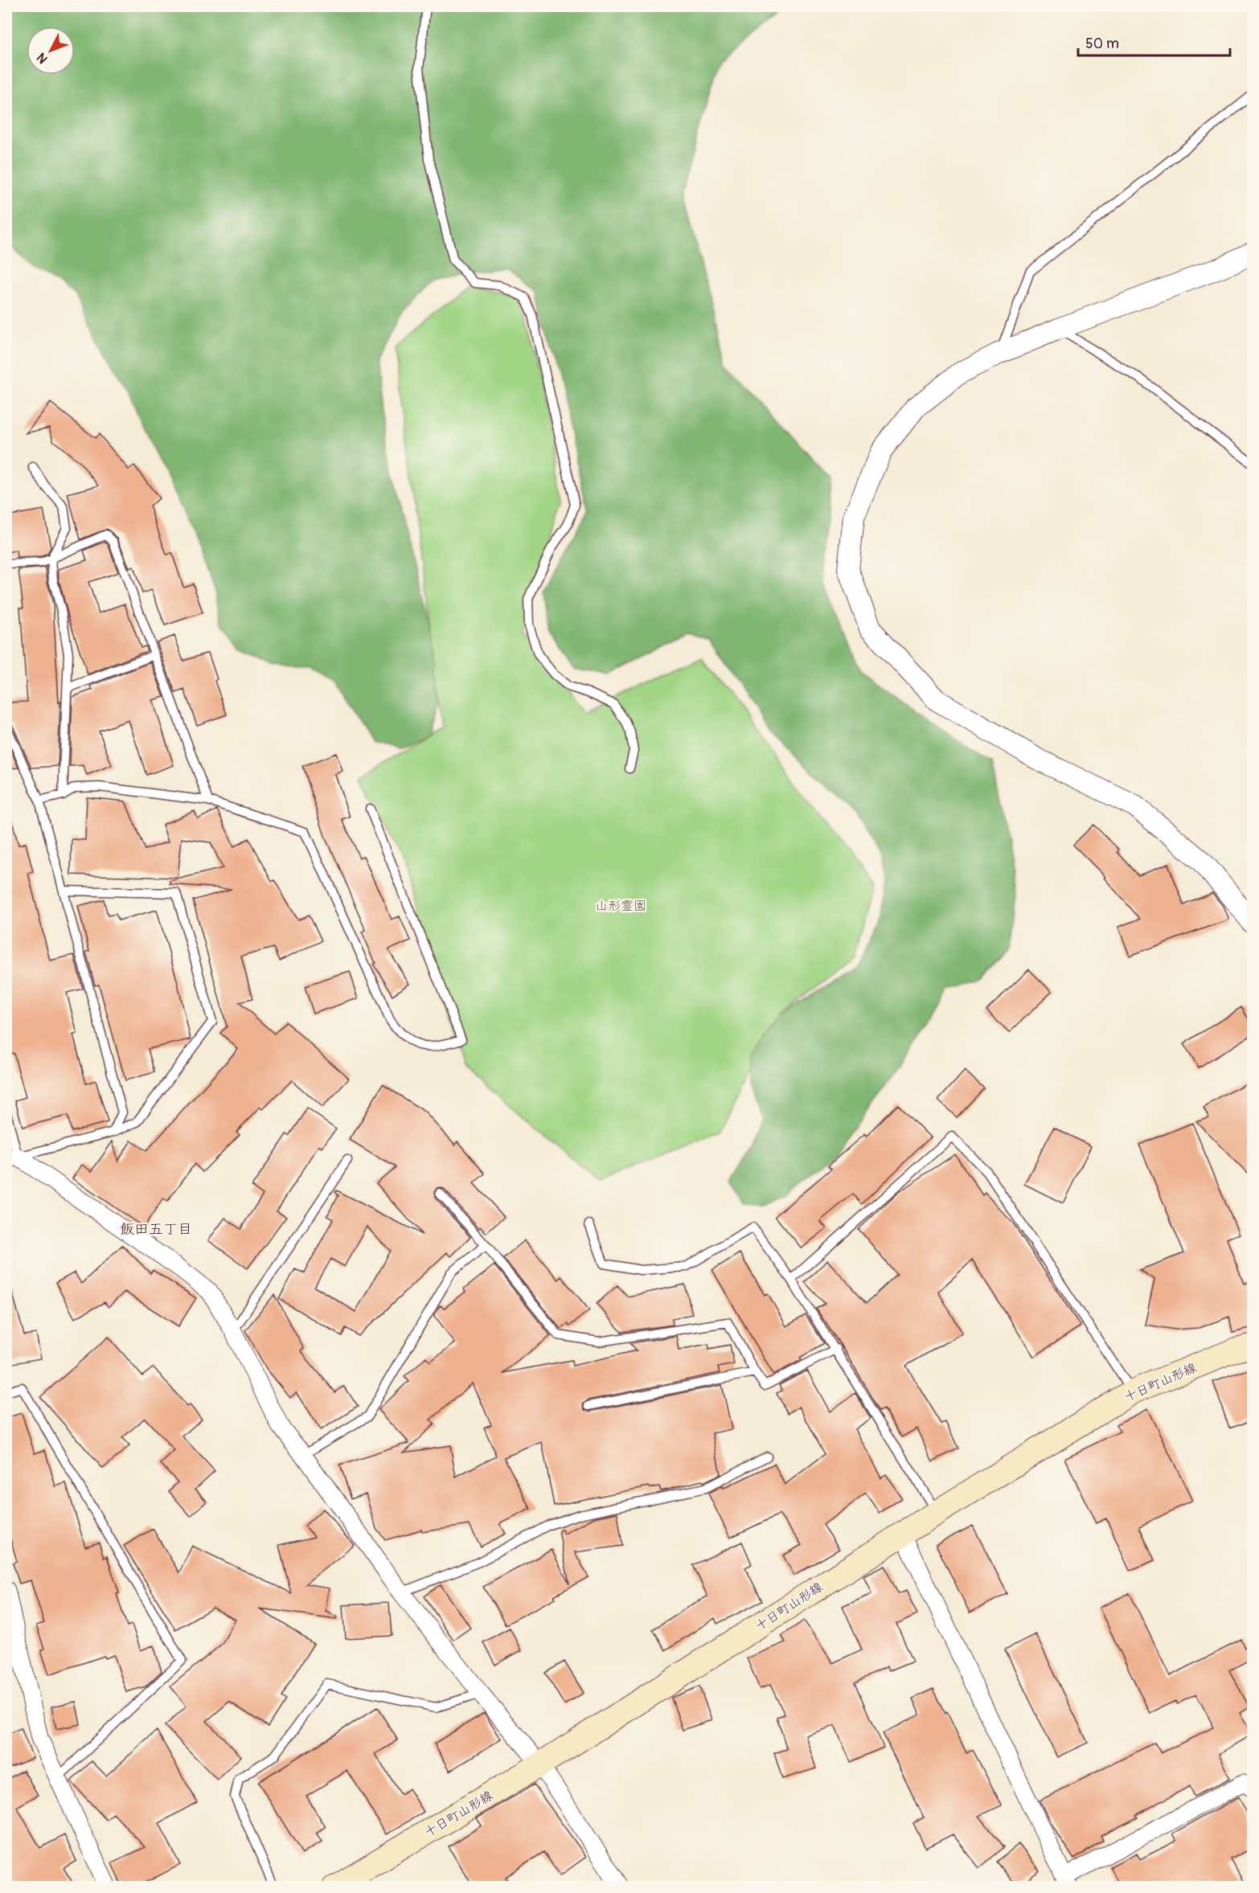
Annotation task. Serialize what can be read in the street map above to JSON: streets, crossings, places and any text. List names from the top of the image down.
{
  "streets": {
    "main road": ["十日町山形線"]
  },
  "districts": ["飯田五丁目"],
  "parks": ["山形霊園"],
  "scale_bar": "50 m",
  "north": "bottom left"
}
